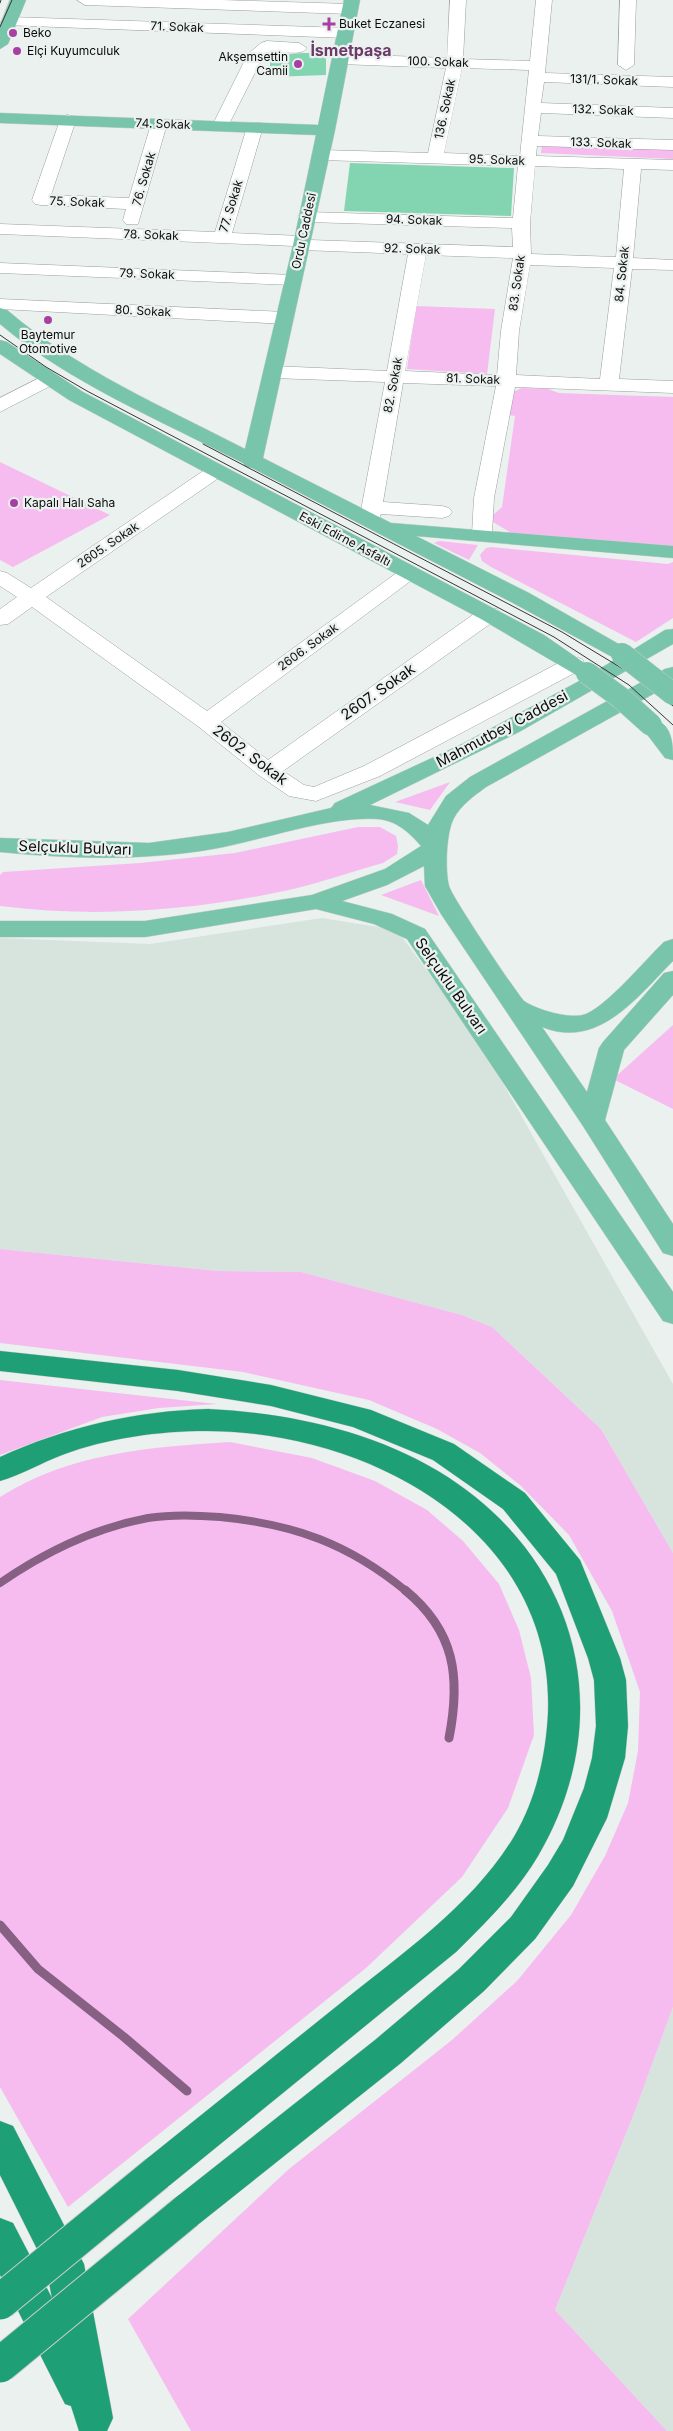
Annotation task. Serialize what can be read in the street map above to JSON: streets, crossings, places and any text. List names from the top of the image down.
{
  "streets": {
    "main road": [
      "74. Sokak",
      "Ordu Caddesi",
      "Eski Edirne Asfaltı",
      "Mahmutbey Caddesi",
      "Selçuklu Bulvarı"
    ],
    "street": [
      "71. Sokak",
      "100. Sokak",
      "131/1. Sokak",
      "136. Sokak",
      "132. Sokak",
      "133. Sokak",
      "95. Sokak",
      "76. Sokak",
      "75. Sokak",
      "77. Sokak",
      "94. Sokak",
      "78. Sokak",
      "92. Sokak",
      "79. Sokak",
      "84. Sokak",
      "83. Sokak",
      "80. Sokak",
      "81. Sokak",
      "82. Sokak",
      "2605. Sokak",
      "2606. Sokak",
      "2607. Sokak",
      "2602. Sokak"
    ]
  },
  "crossings": [
    ["71. Sokak", "100. Sokak"],
    ["71. Sokak", "Ordu Caddesi"],
    ["100. Sokak", "131/1. Sokak"],
    ["100. Sokak", "136. Sokak"],
    ["100. Sokak", "Ordu Caddesi"],
    ["100. Sokak", "83. Sokak"],
    ["131/1. Sokak", "83. Sokak"],
    ["136. Sokak", "95. Sokak"],
    ["132. Sokak", "83. Sokak"],
    ["74. Sokak", "76. Sokak"],
    ["74. Sokak", "75. Sokak"],
    ["74. Sokak", "77. Sokak"],
    ["74. Sokak", "Ordu Caddesi"],
    ["133. Sokak", "83. Sokak"],
    ["95. Sokak", "Ordu Caddesi"],
    ["95. Sokak", "84. Sokak"],
    ["95. Sokak", "83. Sokak"],
    ["76. Sokak", "75. Sokak"],
    ["76. Sokak", "78. Sokak"],
    ["77. Sokak", "78. Sokak"],
    ["94. Sokak", "Ordu Caddesi"],
    ["94. Sokak", "83. Sokak"],
    ["Ordu Caddesi", "78. Sokak"],
    ["Ordu Caddesi", "92. Sokak"],
    ["Ordu Caddesi", "79. Sokak"],
    ["Ordu Caddesi", "80. Sokak"],
    ["Ordu Caddesi", "81. Sokak"],
    ["Ordu Caddesi", "Eski Edirne Asfaltı"],
    ["78. Sokak", "92. Sokak"],
    ["92. Sokak", "84. Sokak"],
    ["92. Sokak", "83. Sokak"],
    ["92. Sokak", "82. Sokak"],
    ["84. Sokak", "81. Sokak"],
    ["83. Sokak", "81. Sokak"],
    ["81. Sokak", "82. Sokak"],
    ["82. Sokak", "Eski Edirne Asfaltı"],
    ["Eski Edirne Asfaltı", "2605. Sokak"],
    ["Eski Edirne Asfaltı", "2606. Sokak"],
    ["Eski Edirne Asfaltı", "2607. Sokak"],
    ["Eski Edirne Asfaltı", "2602. Sokak"],
    ["2605. Sokak", "2602. Sokak"],
    ["2606. Sokak", "2602. Sokak"],
    ["2607. Sokak", "2602. Sokak"],
    ["Mahmutbey Caddesi", "Selçuklu Bulvarı"]
  ],
  "districts": ["İsmetpaşa"],
  "places": {
    "health": ["Buket Eczanesi"],
    "other": [
      "Beko",
      "Elçi Kuyumculuk",
      "Akşemsettin Camii",
      "Baytemur Otomotive",
      "Kapalı Halı Saha"
    ]
  }
}
